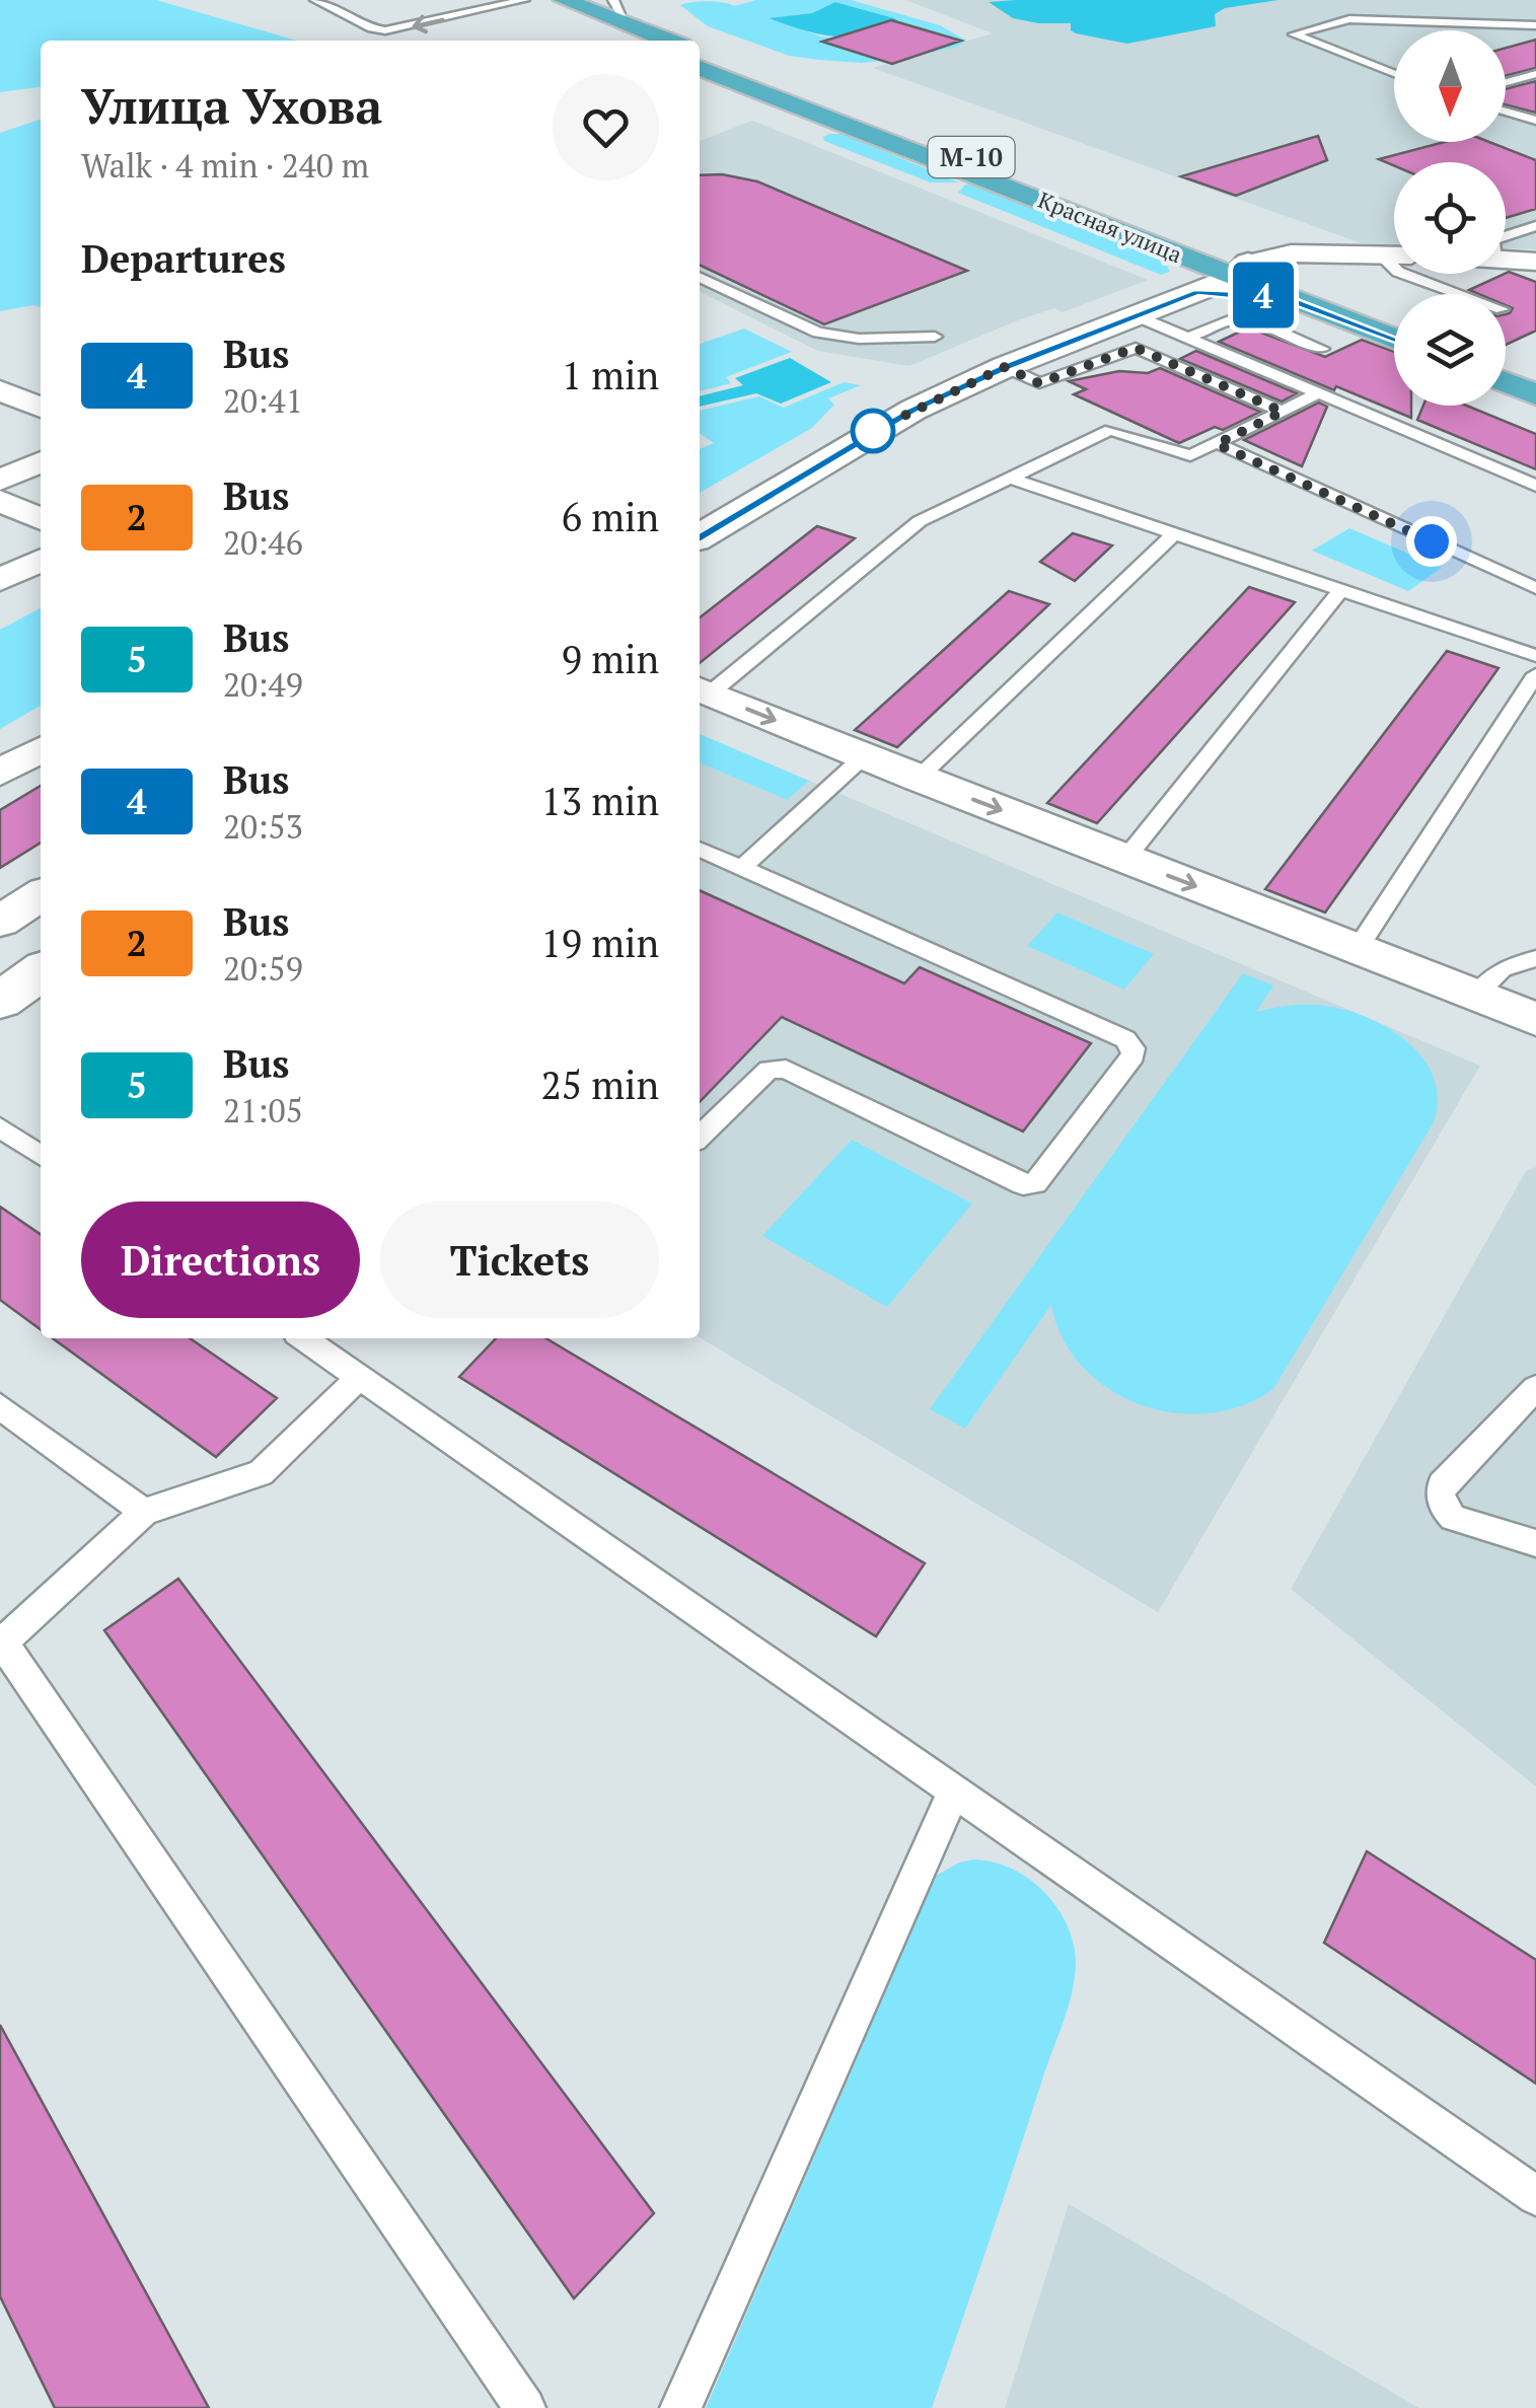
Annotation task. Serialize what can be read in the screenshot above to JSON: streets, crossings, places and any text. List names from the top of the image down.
{
  "streets": {
    "highway": ["М-10", "Красная улица"]
  },
  "lines": ["bus line 4"],
  "north": "bottom",
  "page": {
    "on_map": "4",
    "heading": [
      ["Улица Ухова", "Walk · 4 min · 240 m"],
      "Departures"
    ],
    "list": [
      {
        "mark": "4",
        "name": "Bus",
        "note": "20:41",
        "value": "1 min"
      },
      {
        "mark": "2",
        "name": "Bus",
        "note": "20:46",
        "value": "6 min"
      },
      {
        "mark": "5",
        "name": "Bus",
        "note": "20:49",
        "value": "9 min"
      },
      {
        "mark": "4",
        "name": "Bus",
        "note": "20:53",
        "value": "13 min"
      },
      {
        "mark": "2",
        "name": "Bus",
        "note": "20:59",
        "value": "19 min"
      },
      {
        "mark": "5",
        "name": "Bus",
        "note": "21:05",
        "value": "25 min"
      }
    ],
    "buttons": ["Directions", "Tickets"]
  }
}
